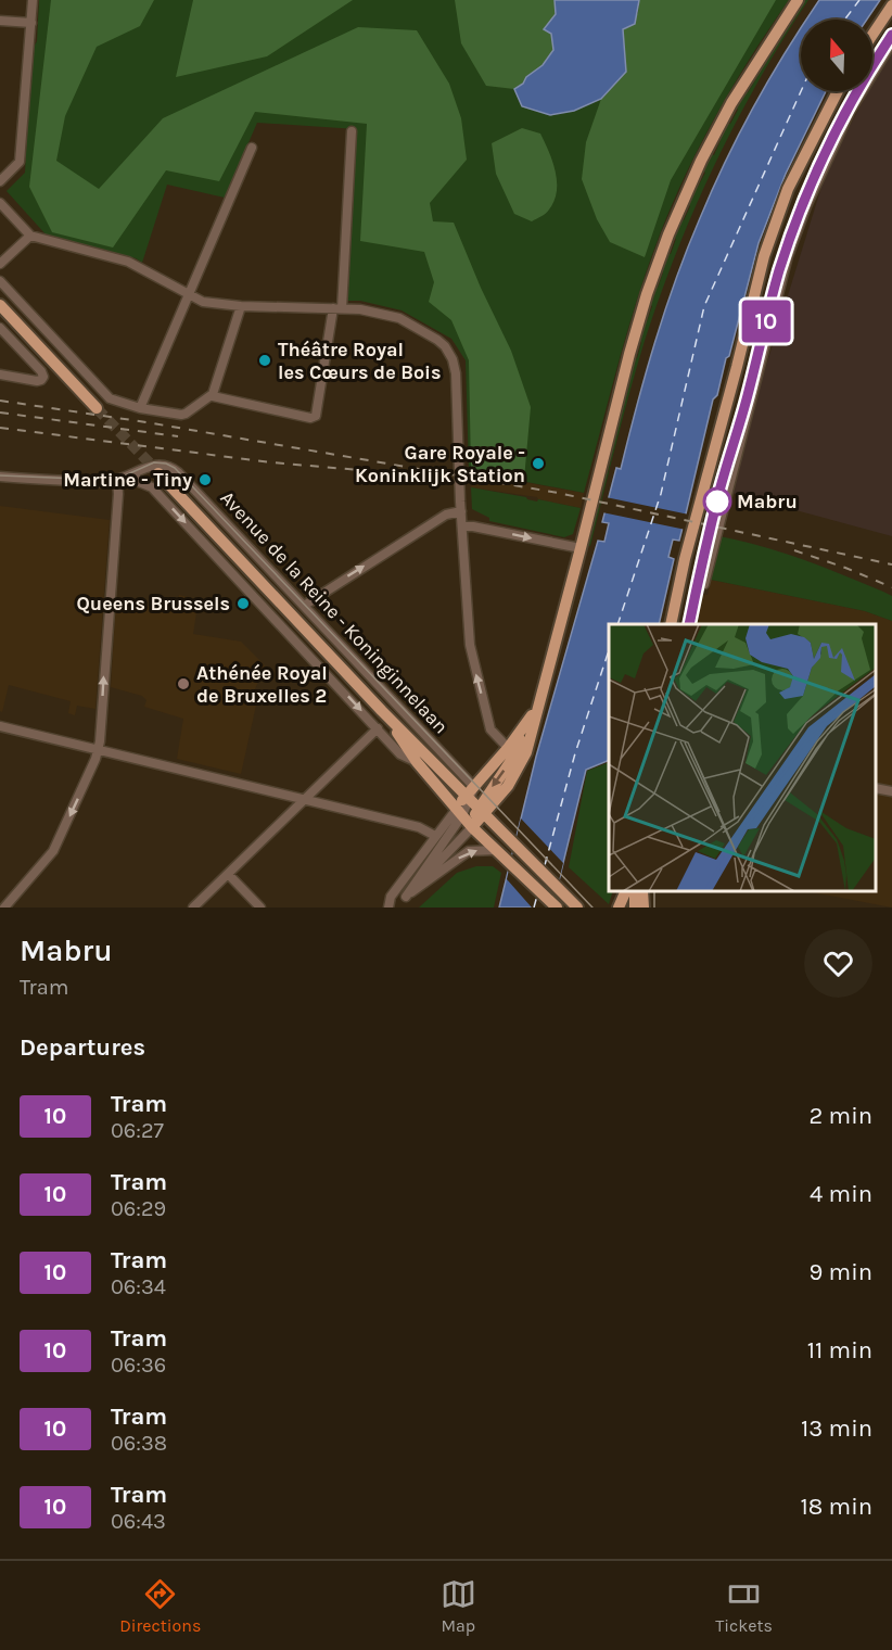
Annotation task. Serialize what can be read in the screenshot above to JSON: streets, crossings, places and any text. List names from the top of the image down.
{
  "streets": {
    "main road": ["Avenue de la Reine - Koninginnelaan"]
  },
  "places": [
    "Théâtre Royal les Cœurs de Bois",
    "Gare Royale - Koninklijk Station",
    "Martine - Tiny",
    "Mabru",
    "Queens Brussels",
    "Athénée Royal de Bruxelles 2"
  ],
  "lines": ["tram line 10"],
  "north": "top",
  "page": {
    "on_map": "10",
    "heading": [
      ["Mabru", "Tram"],
      "Departures"
    ],
    "list": [
      {
        "mark": "10",
        "name": "Tram",
        "note": "06:27",
        "value": "2 min"
      },
      {
        "mark": "10",
        "name": "Tram",
        "note": "06:29",
        "value": "4 min"
      },
      {
        "mark": "10",
        "name": "Tram",
        "note": "06:34",
        "value": "9 min"
      },
      {
        "mark": "10",
        "name": "Tram",
        "note": "06:36",
        "value": "11 min"
      },
      {
        "mark": "10",
        "name": "Tram",
        "note": "06:38",
        "value": "13 min"
      },
      {
        "mark": "10",
        "name": "Tram",
        "note": "06:43",
        "value": "18 min"
      }
    ],
    "tabs": ["Directions", "Map", "Tickets"]
  }
}
